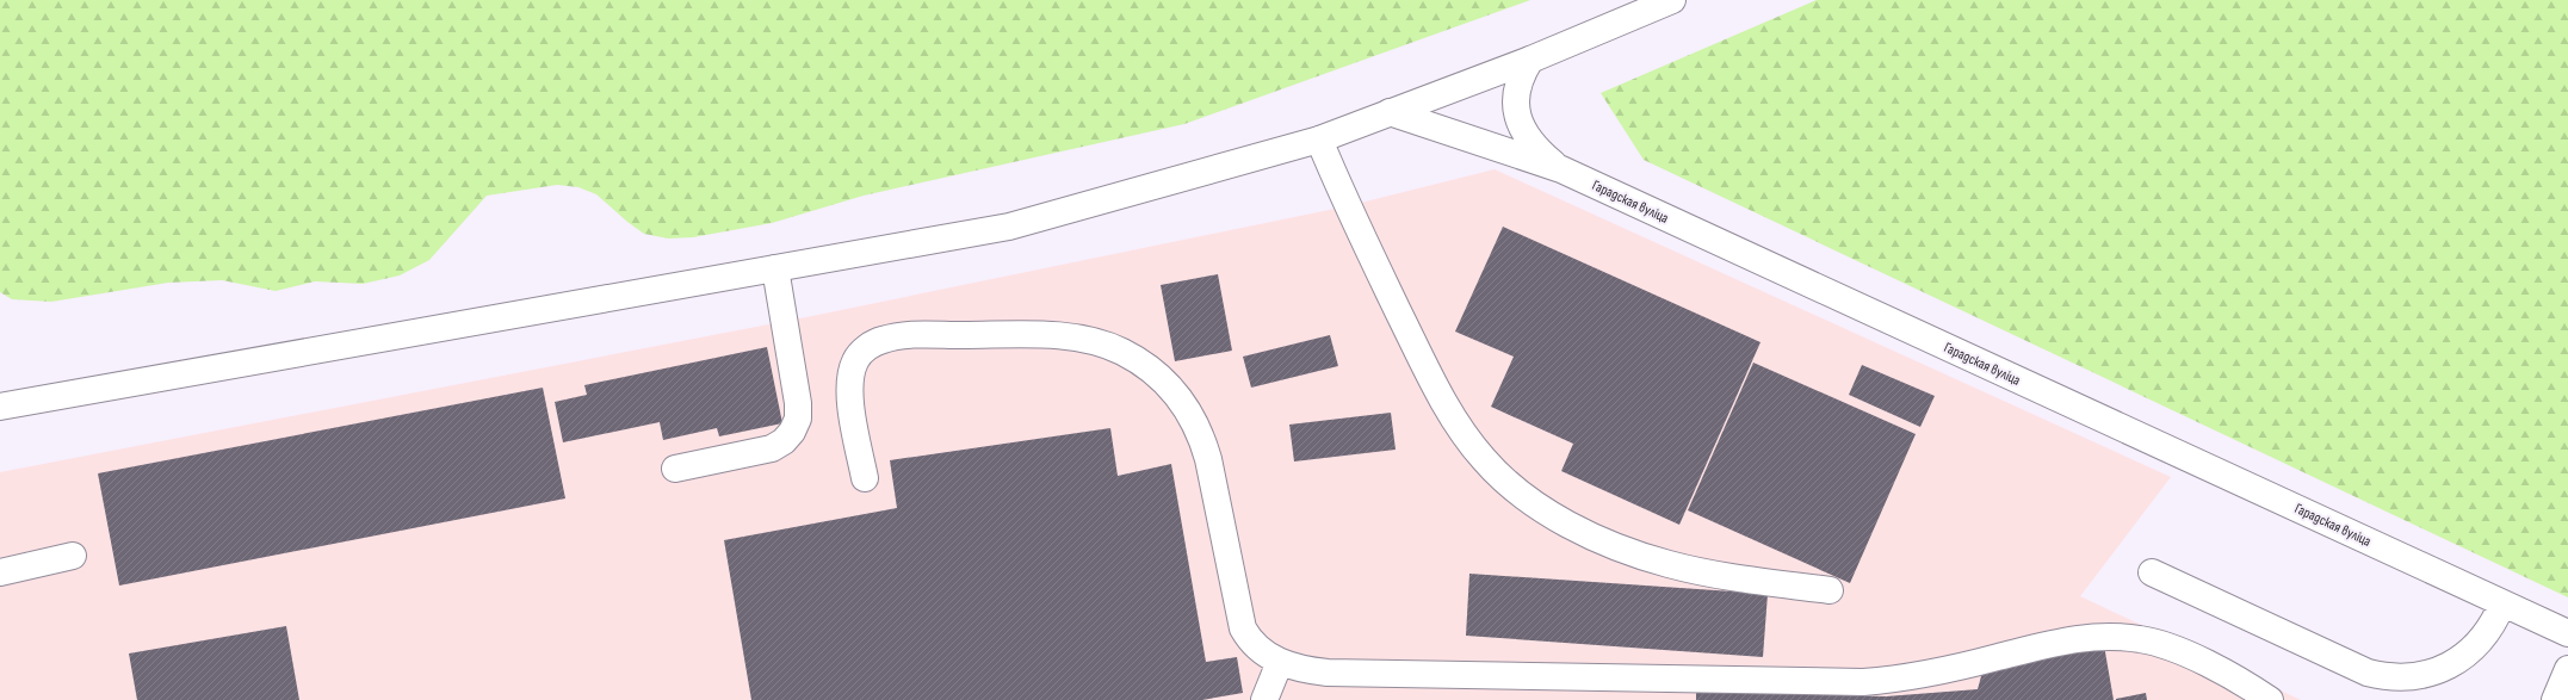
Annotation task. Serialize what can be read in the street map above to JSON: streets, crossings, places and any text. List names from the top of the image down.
{
  "streets": {
    "main road": ["Гарадская вуліца"]
  }
}
